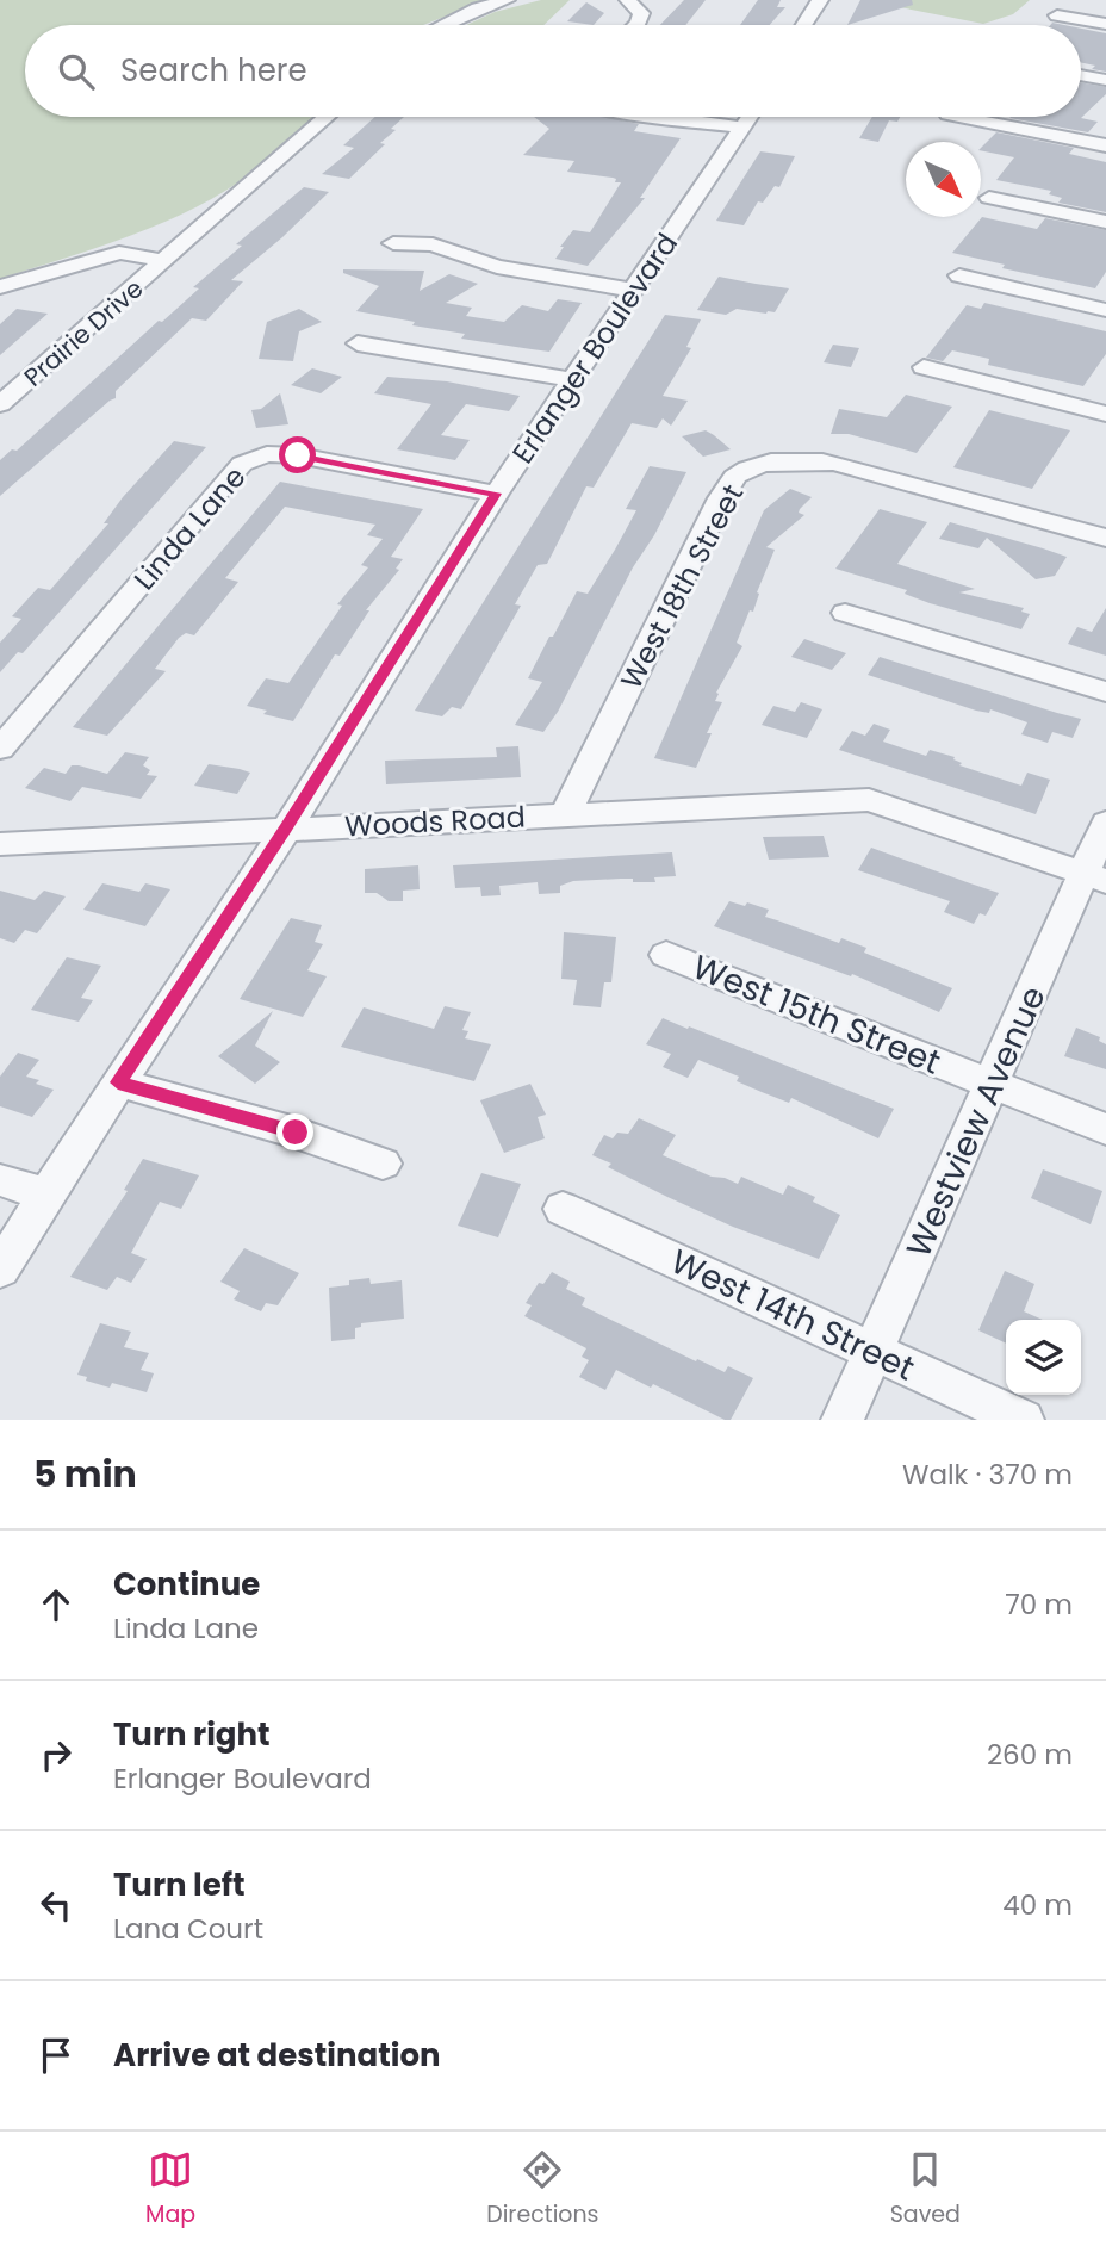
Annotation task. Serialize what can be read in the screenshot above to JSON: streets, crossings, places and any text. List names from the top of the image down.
{
  "streets": {
    "street": [
      "Prairie Drive",
      "Erlanger Boulevard",
      "Linda Lane",
      "West 18th Street",
      "Woods Road",
      "West 15th Street",
      "Westview Avenue",
      "West 14th Street"
    ]
  },
  "crossings": [
    ["Erlanger Boulevard", "Linda Lane"],
    ["Erlanger Boulevard", "Woods Road"],
    ["West 18th Street", "Woods Road"],
    ["Woods Road", "Westview Avenue"],
    ["West 15th Street", "Westview Avenue"],
    ["Westview Avenue", "West 14th Street"]
  ],
  "north": "bottom right",
  "page": {
    "search": "Search here",
    "heading": ["5 min", "Walk · 370 m"],
    "list": [
      ["Continue", "Linda Lane", "70 m"],
      ["Turn right", "Erlanger Boulevard", "260 m"],
      ["Turn left", "Lana Court", "40 m"],
      "Arrive at destination"
    ],
    "nav": ["Map", "Directions", "Saved"]
  }
}
